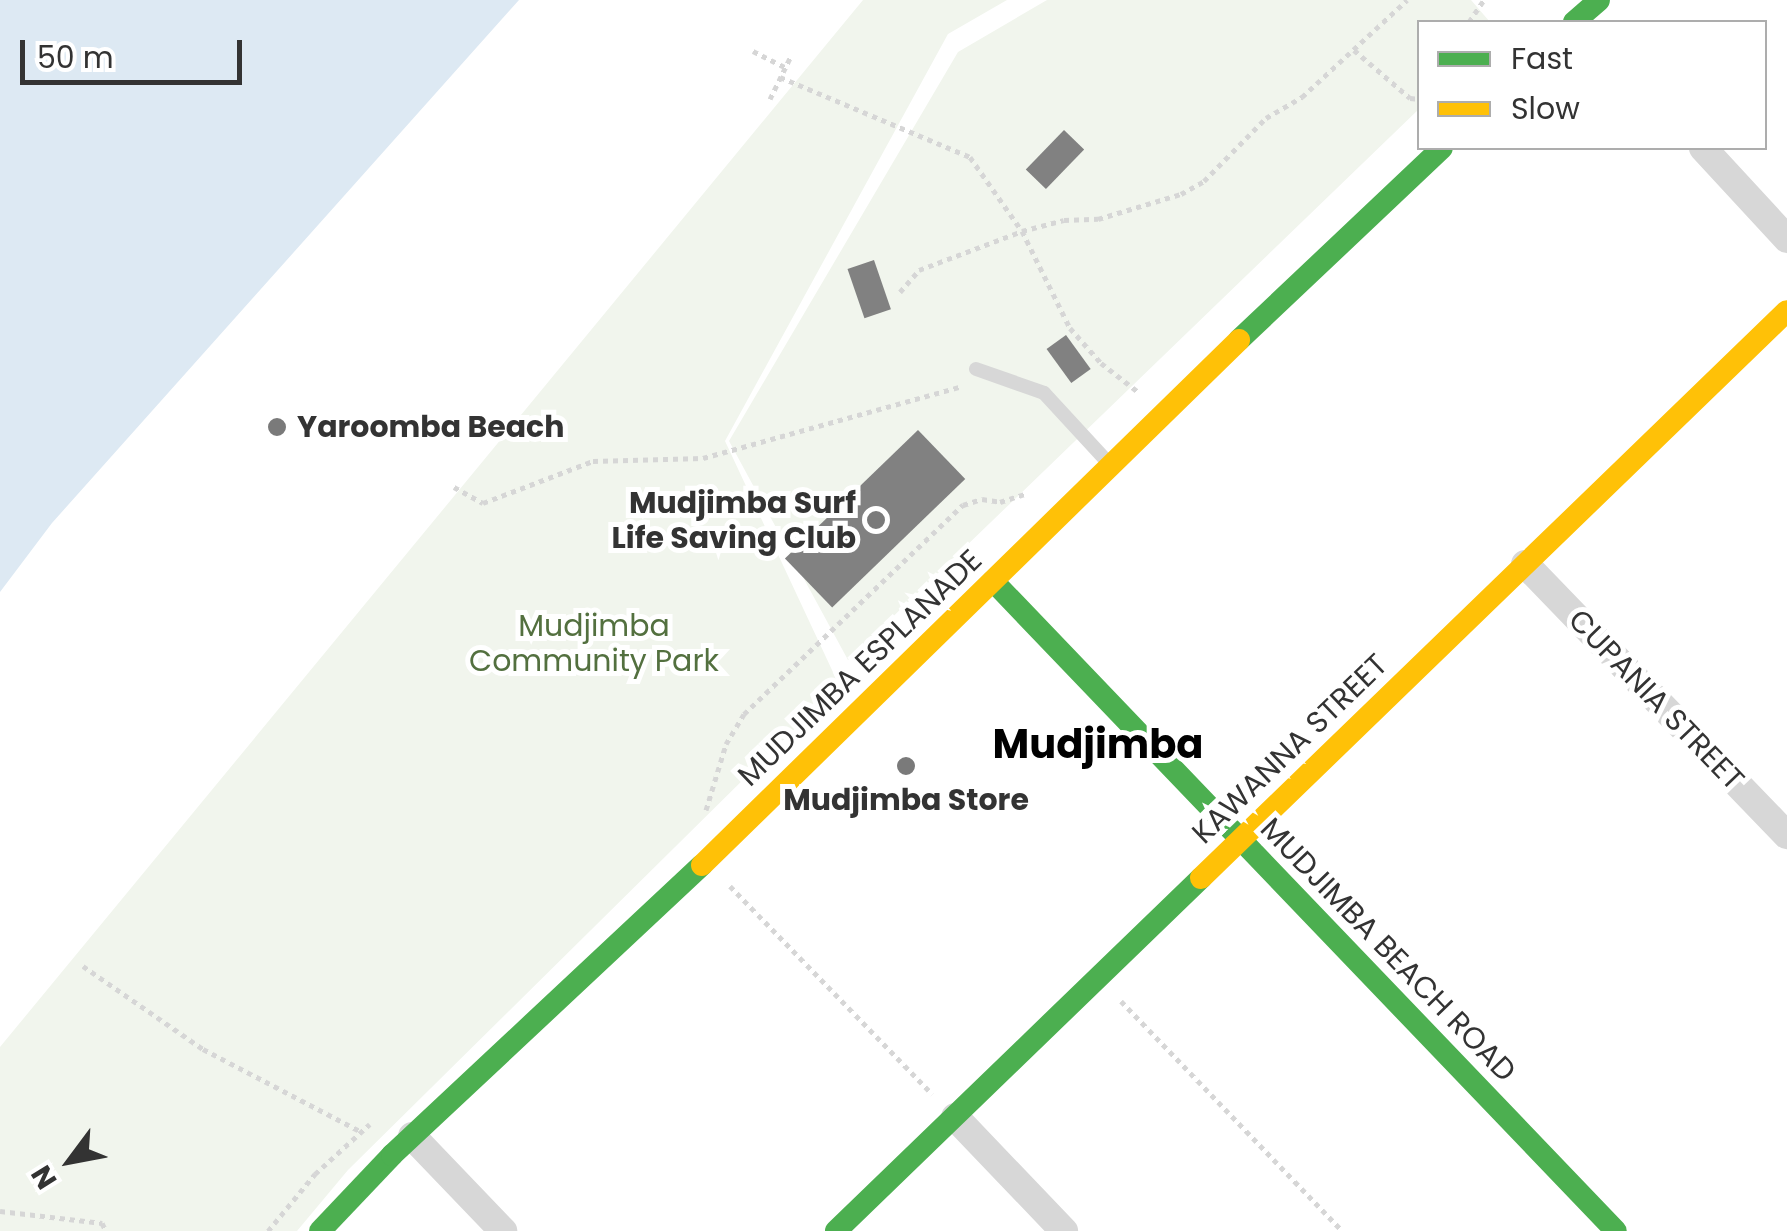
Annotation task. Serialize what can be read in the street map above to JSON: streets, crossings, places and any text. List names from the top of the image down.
{
  "streets": {
    "street": [
      "MUDJIMBA ESPLANADE",
      "CUPANIA STREET",
      "KAWANNA STREET",
      "MUDJIMBA BEACH ROAD"
    ]
  },
  "crossings": [
    ["MUDJIMBA ESPLANADE", "MUDJIMBA BEACH ROAD"],
    ["CUPANIA STREET", "KAWANNA STREET"],
    ["KAWANNA STREET", "MUDJIMBA BEACH ROAD"]
  ],
  "districts": ["Mudjimba"],
  "parks": ["Mudjimba Community Park"],
  "places": ["Yaroomba Beach", "Mudjimba Surf Life Saving Club", "Mudjimba Store"],
  "legend": ["Fast", "Slow"],
  "scale_bar": "50 m",
  "north": "bottom left"
}
